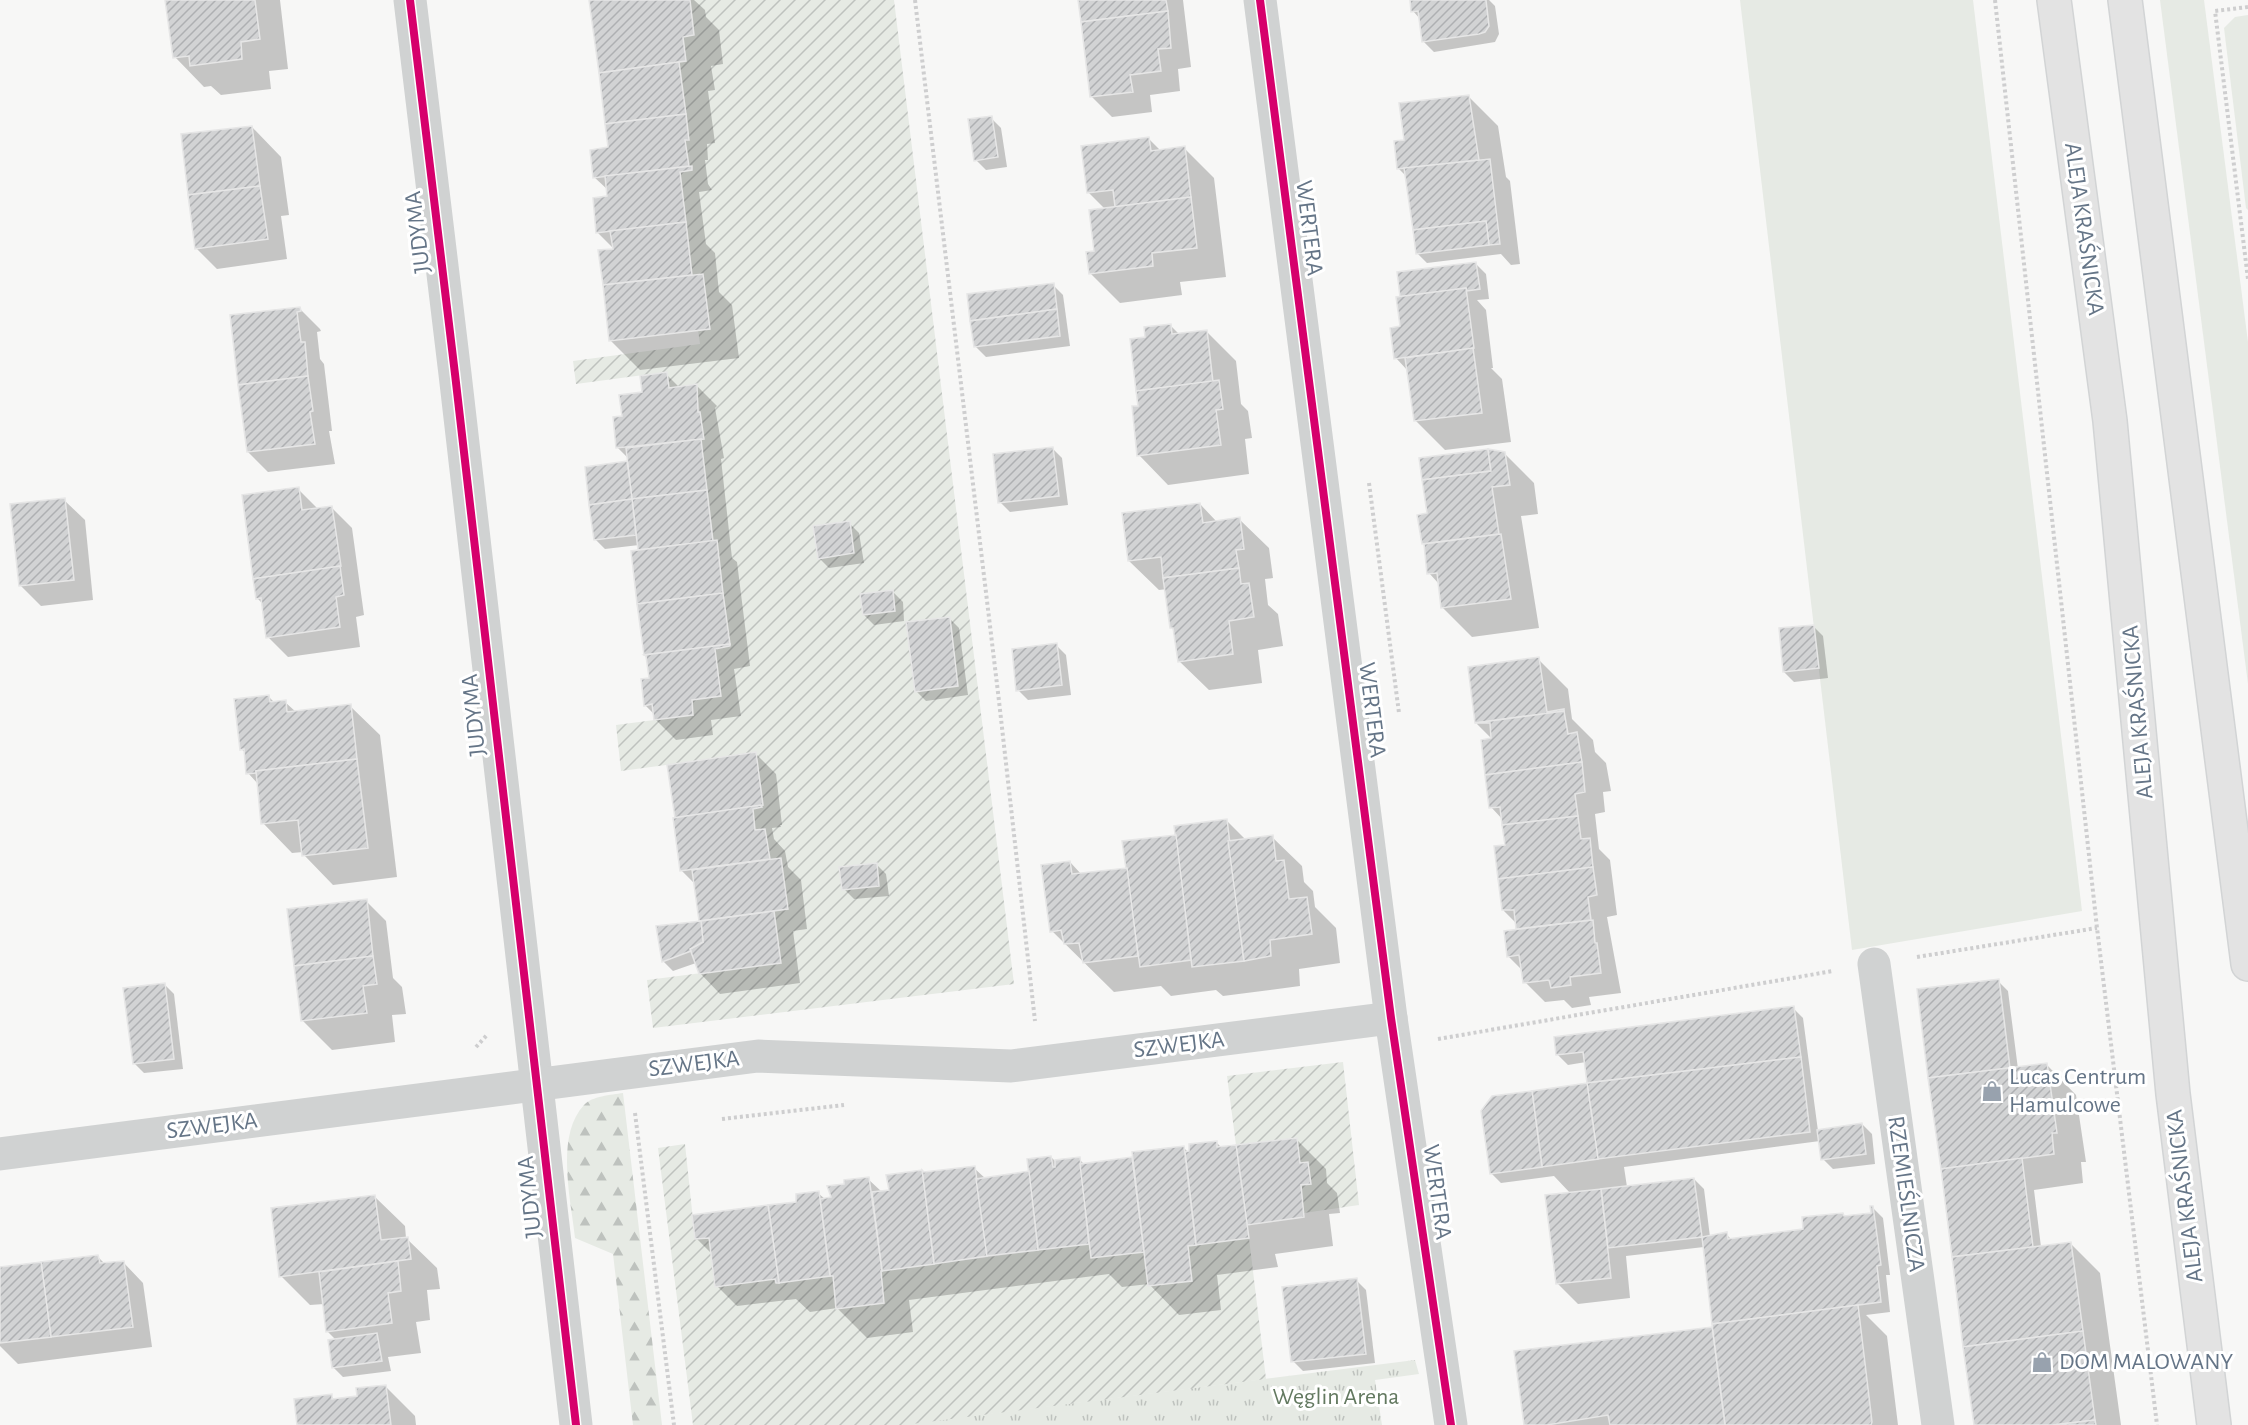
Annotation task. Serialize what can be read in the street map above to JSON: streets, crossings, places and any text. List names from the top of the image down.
{
  "streets": {
    "main road": ["ALEJA KRAŚNICKA"],
    "street": [
      "WERTERA",
      "JUDYMA",
      "SZWEJKA",
      "RZEMIEŚLNICZA"
    ]
  },
  "crossings": [
    ["WERTERA", "SZWEJKA"],
    ["JUDYMA", "SZWEJKA"]
  ],
  "parks": ["Węglin Arena"],
  "places": {
    "shop": ["Lucas Centrum Hamulcowe", "DOM MALOWANY"]
  }
}
